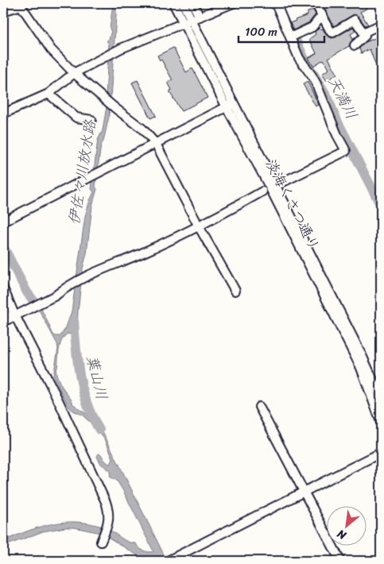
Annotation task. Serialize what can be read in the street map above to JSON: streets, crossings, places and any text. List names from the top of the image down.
{
  "streets": {
    "street": ["淡海くさつ通り"]
  },
  "water": ["天満川", "伊佐々川放水路", "葉山川"],
  "scale_bar": "100 m",
  "north": "bottom left"
}
